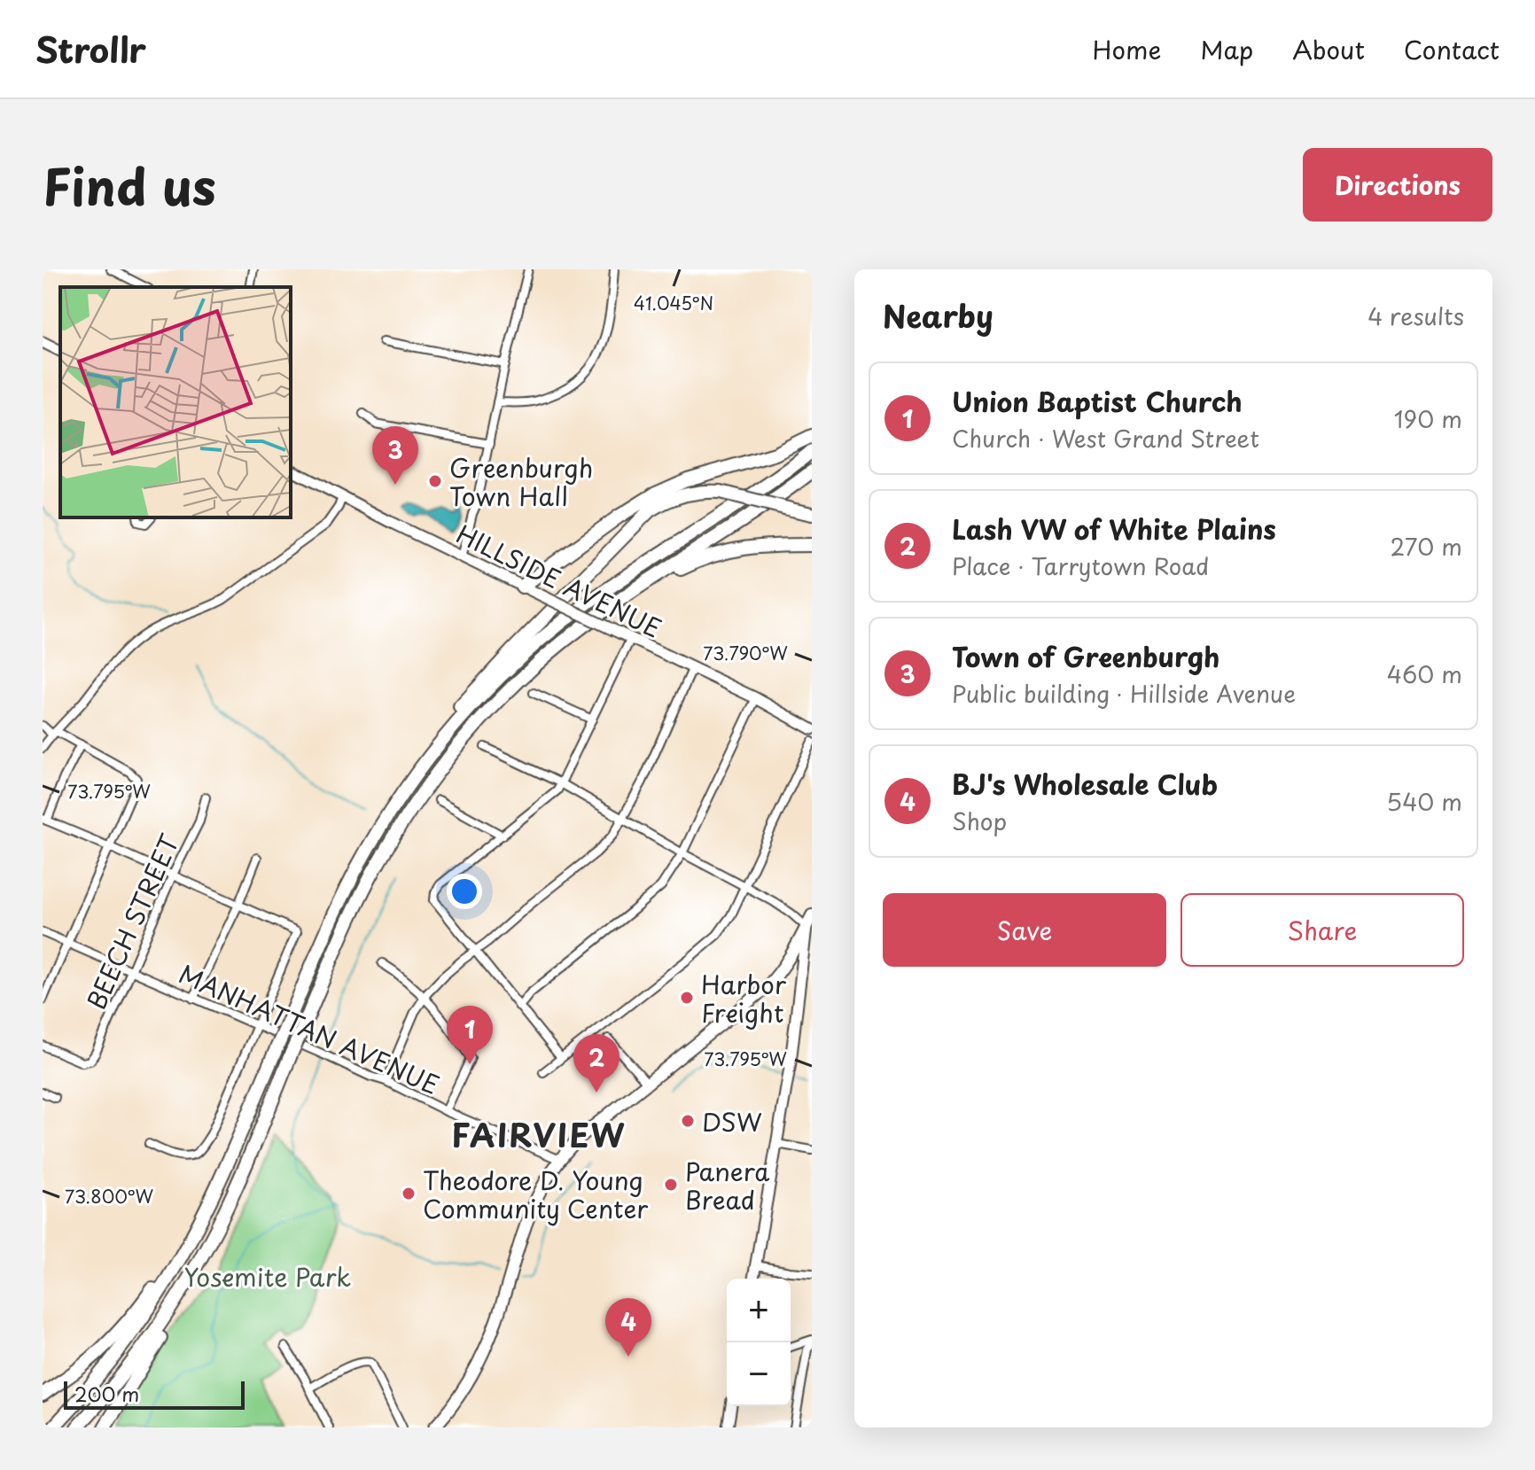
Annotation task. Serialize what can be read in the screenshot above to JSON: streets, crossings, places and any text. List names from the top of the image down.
{
  "streets": {
    "main road": ["HILLSIDE AVENUE"],
    "street": ["BEECH STREET", "MANHATTAN AVENUE"]
  },
  "crossings": [
    ["BEECH STREET", "MANHATTAN AVENUE"]
  ],
  "districts": ["FAIRVIEW"],
  "parks": ["Yosemite Park"],
  "places": [
    "Greenburgh Town Hall",
    "Harbor Freight",
    "DSW",
    "Panera Bread",
    "Theodore D. Young Community Center"
  ],
  "scale_bar": "200 m",
  "page": {
    "header": "Strollr",
    "nav": [
      "Home",
      "Map",
      "About",
      "Contact"
    ],
    "title": "Find us",
    "buttons": [
      "Directions",
      ["Save", "Share"]
    ],
    "heading": ["Nearby", "4 results"],
    "list": [
      {
        "mark": "1",
        "name": "Union Baptist Church",
        "note": "Church · West Grand Street",
        "value": "190 m"
      },
      {
        "mark": "2",
        "name": "Lash VW of White Plains",
        "note": "Place · Tarrytown Road",
        "value": "270 m"
      },
      {
        "mark": "3",
        "name": "Town of Greenburgh",
        "note": "Public building · Hillside Avenue",
        "value": "460 m"
      },
      {
        "mark": "4",
        "name": "BJ's Wholesale Club",
        "note": "Shop",
        "value": "540 m"
      }
    ],
    "pins": [
      "3",
      "1",
      "2",
      "4"
    ],
    "map_buttons": ["+", "−"],
    "scale": "200 m"
  },
  "coordinates": [
    "41.045°N",
    "73.790°W",
    "73.795°W",
    "73.800°W"
  ]
}
